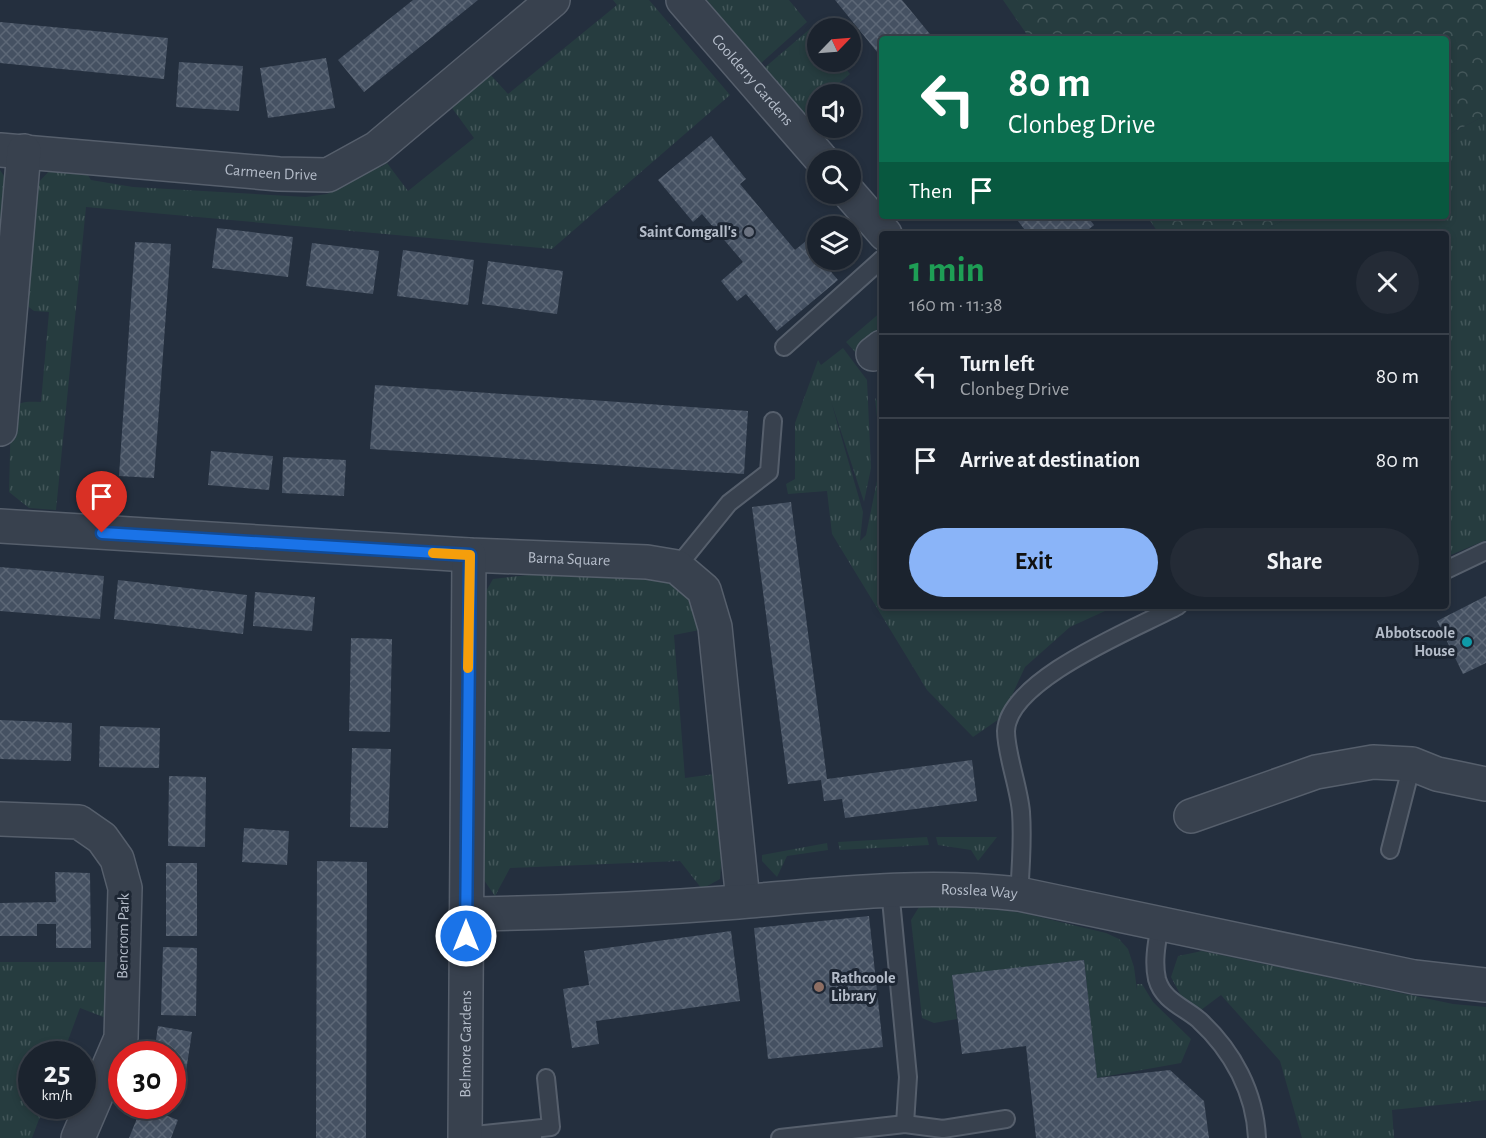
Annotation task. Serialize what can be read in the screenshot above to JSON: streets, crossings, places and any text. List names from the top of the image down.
{
  "streets": {
    "street": [
      "Coolderry Gardens",
      "Carmeen Drive",
      "Barna Square",
      "Rosslea Way",
      "Bencrom Park",
      "Belmore Gardens"
    ]
  },
  "crossings": [
    ["Rosslea Way", "Belmore Gardens"]
  ],
  "places": ["Saint Comgall's", "Abbotscoole House", "Rathcoole Library"],
  "north": "top right",
  "page": {
    "turn": ["80 m", "Clonbeg Drive"],
    "then": "Then",
    "heading": ["1 min", "160 m · 11:38"],
    "list": [
      {
        "name": "Turn left",
        "note": "Clonbeg Drive",
        "value": "80 m"
      },
      {
        "name": "Arrive at destination",
        "value": "80 m"
      }
    ],
    "buttons": ["Exit", "Share"],
    "speed": "25 km/h",
    "limit": "30"
  }
}
